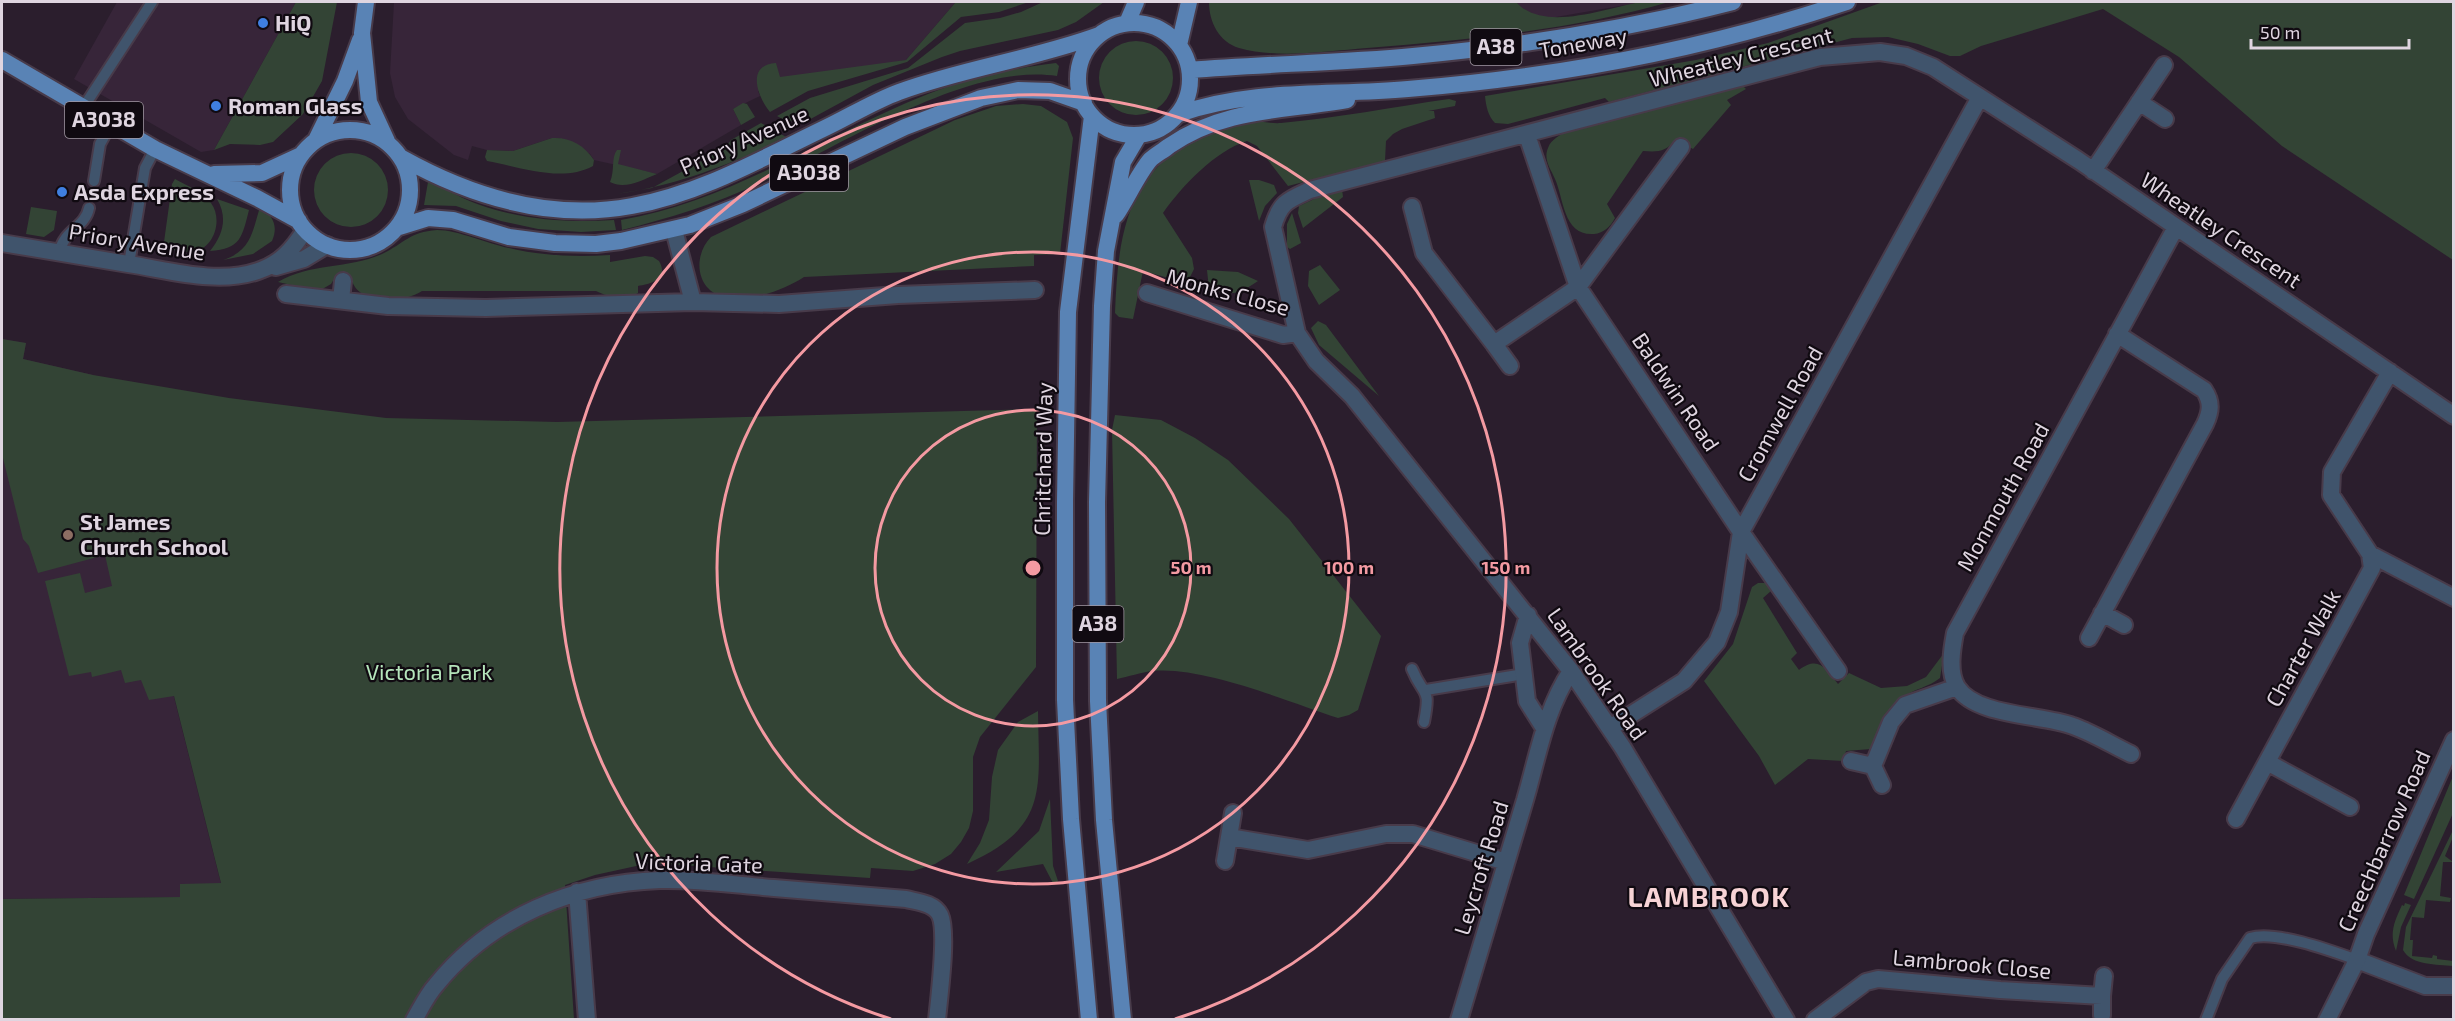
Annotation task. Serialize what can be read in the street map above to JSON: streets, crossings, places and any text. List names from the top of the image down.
{
  "streets": {
    "main road": [
      "Toneway",
      "A38",
      "A3038",
      "Priory Avenue",
      "Chritchard Way"
    ],
    "street": [
      "Wheatley Crescent",
      "Monks Close",
      "Baldwin Road",
      "Cromwell Road",
      "Monmouth Road",
      "Charter Walk",
      "Lambrook Road",
      "Creechbarrow Road",
      "Victoria Gate",
      "Leycroft Road",
      "Lambrook Close"
    ]
  },
  "crossings": [
    ["Toneway", "A38"],
    ["Toneway", "A3038"],
    ["Toneway", "Priory Avenue"],
    ["Toneway", "Chritchard Way"],
    ["A38", "A3038"],
    ["A38", "Priory Avenue"],
    ["A38", "Chritchard Way"],
    ["Wheatley Crescent", "Baldwin Road"],
    ["Wheatley Crescent", "Cromwell Road"],
    ["Wheatley Crescent", "Monmouth Road"],
    ["Wheatley Crescent", "Lambrook Road"],
    ["A3038", "Priory Avenue"],
    ["A3038", "Chritchard Way"],
    ["Priory Avenue", "Chritchard Way"],
    ["Monks Close", "Lambrook Road"],
    ["Baldwin Road", "Cromwell Road"],
    ["Cromwell Road", "Lambrook Road"],
    ["Lambrook Road", "Leycroft Road"]
  ],
  "districts": ["LAMBROOK"],
  "parks": ["Victoria Park"],
  "places": [
    "HiQ",
    "Roman Glass",
    "Asda Express",
    "St James Church School"
  ],
  "scale_bar": "50 m",
  "rings": ["50 m", "100 m", "150 m"]
}
